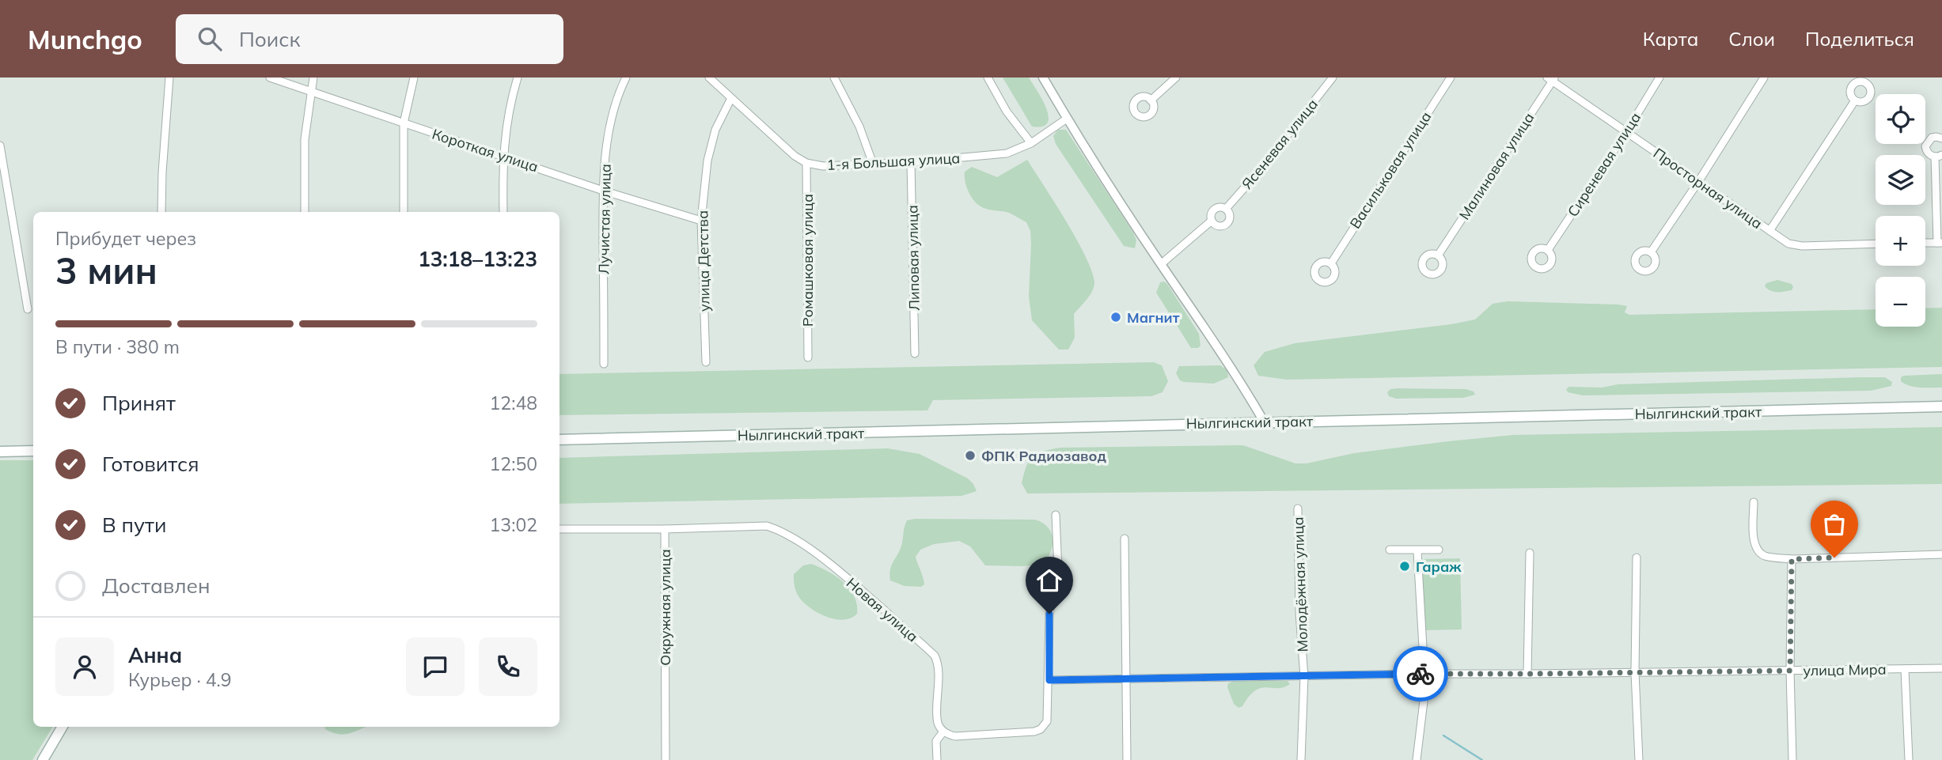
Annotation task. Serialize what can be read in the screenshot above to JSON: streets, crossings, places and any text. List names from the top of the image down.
{
  "streets": {
    "main road": ["Нылгинский тракт"],
    "street": [
      "Ясеневая улица",
      "Короткая улица",
      "1-я Большая улица",
      "Сиреневая улица",
      "Малиновая улица",
      "Васильковая улица",
      "Просторная улица",
      "Лучистая улица",
      "Липовая улица",
      "Ромашковая улица",
      "улица Детства",
      "Молодёжная улица",
      "Окружная улица",
      "Новая улица",
      "улица Мира"
    ]
  },
  "crossings": [
    ["Короткая улица", "Лучистая улица"],
    ["Короткая улица", "улица Детства"],
    ["1-я Большая улица", "Липовая улица"],
    ["1-я Большая улица", "Ромашковая улица"],
    ["1-я Большая улица", "улица Детства"],
    ["Сиреневая улица", "Просторная улица"],
    ["Малиновая улица", "Просторная улица"],
    ["Молодёжная улица", "улица Мира"],
    ["Окружная улица", "Новая улица"]
  ],
  "places": ["Магнит", "ФПК Радиозавод", "Гараж"],
  "page": {
    "header": "Munchgo",
    "search": "Поиск",
    "nav": ["Карта", "Слои", "Поделиться"],
    "map_buttons": ["+", "−"],
    "heading": ["3 мин", "Прибудет через", "13:18–13:23"],
    "panel": ["Анна", "Курьер · 4.9"],
    "bar": "В пути · 380 m",
    "list": [
      ["Принят", "12:48"],
      ["Готовится", "12:50"],
      ["В пути", "13:02"],
      "Доставлен"
    ]
  }
}
